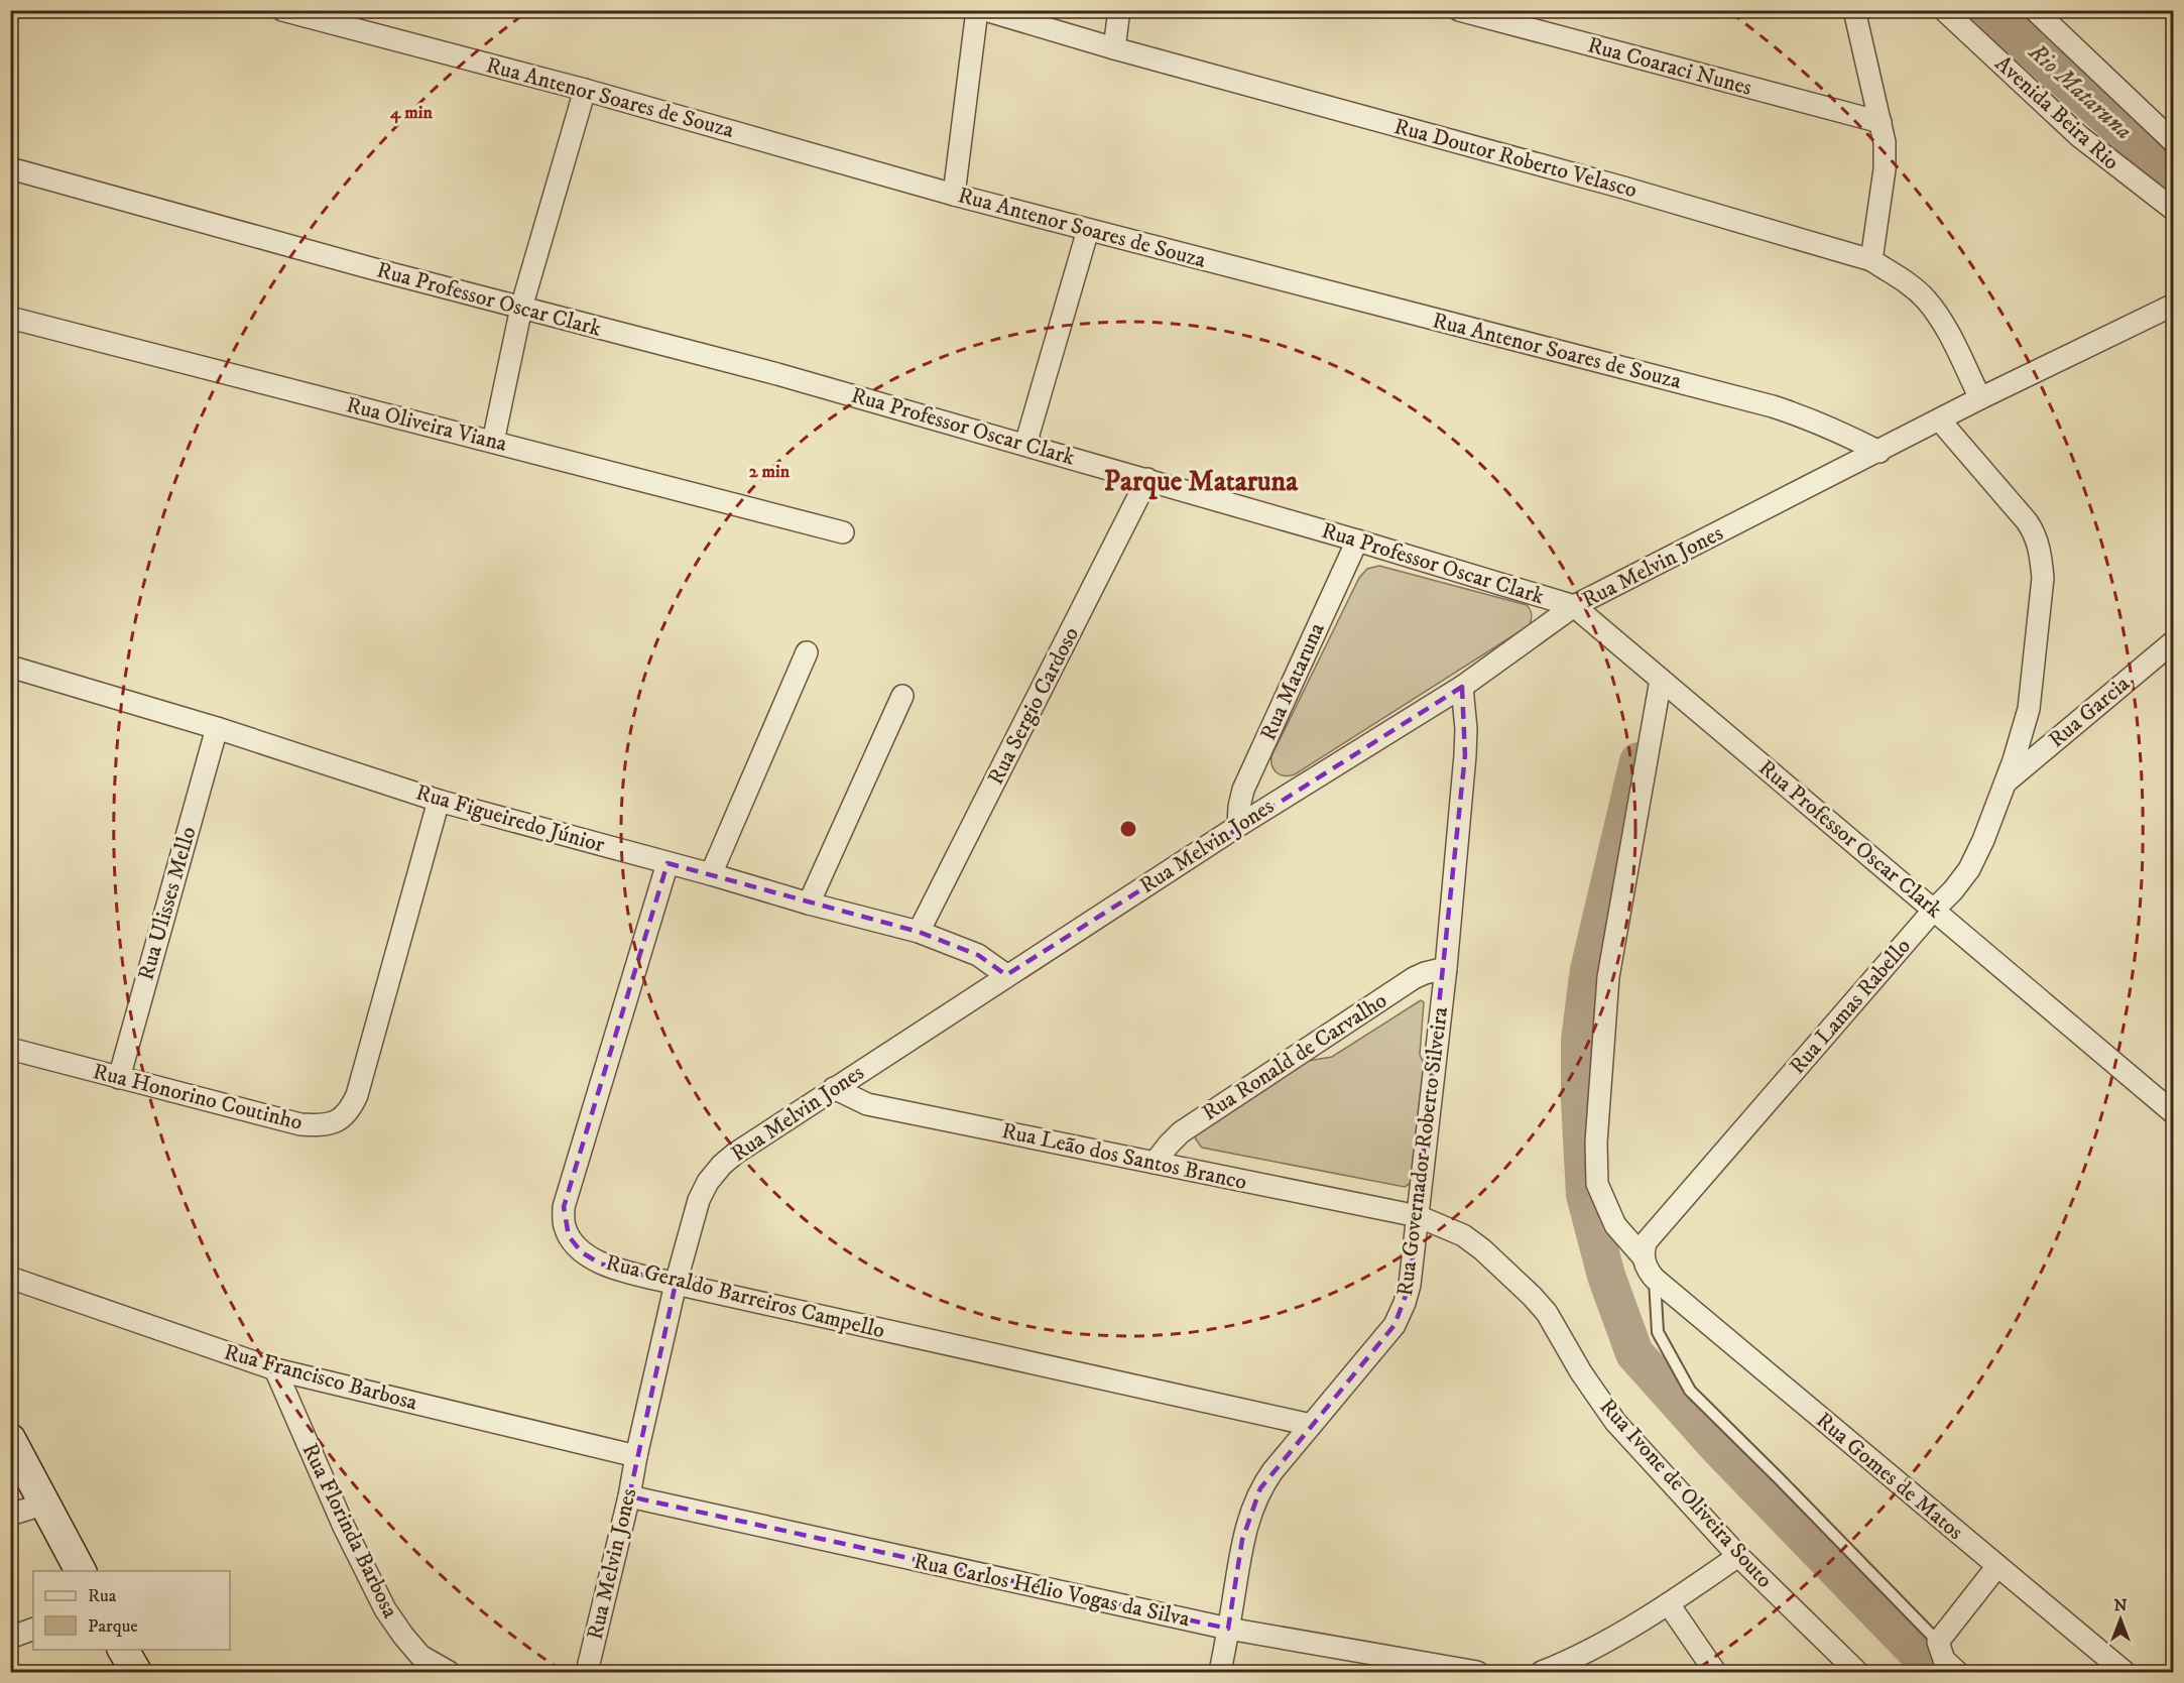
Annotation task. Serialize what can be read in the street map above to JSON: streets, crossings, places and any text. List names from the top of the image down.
{
  "streets": {
    "street": [
      "Rua Coaraci Nunes",
      "Rua Antenor Soares de Souza",
      "Avenida Beira Rio",
      "Rua Doutor Roberto Velasco",
      "Rua Professor Oscar Clark",
      "Rua Oliveira Viana",
      "Rua Melvin Jones",
      "Rua Mataruna",
      "Rua Sergio Cardoso",
      "Rua Garcia",
      "Rua Figueiredo Júnior",
      "Rua Ulisses Mello",
      "Rua Lamas Rabello",
      "Rua Ronald de Carvalho",
      "Rua Honorino Coutinho",
      "Rua Governador Roberto Silveira",
      "Rua Leão dos Santos Branco",
      "Rua Geraldo Barreiros Campello",
      "Rua Francisco Barbosa",
      "Rua Gomes de Matos",
      "Rua Ivone de Oliveira Souto",
      "Rua Florinda Barbosa",
      "Rua Carlos Hélio Vogas da Silva"
    ]
  },
  "crossings": [
    ["Rua Antenor Soares de Souza", "Rua Melvin Jones"],
    ["Rua Doutor Roberto Velasco", "Rua Melvin Jones"],
    ["Rua Professor Oscar Clark", "Rua Melvin Jones"],
    ["Rua Professor Oscar Clark", "Rua Mataruna"],
    ["Rua Professor Oscar Clark", "Rua Sergio Cardoso"],
    ["Rua Professor Oscar Clark", "Rua Lamas Rabello"],
    ["Rua Melvin Jones", "Rua Mataruna"],
    ["Rua Melvin Jones", "Rua Figueiredo Júnior"],
    ["Rua Melvin Jones", "Rua Lamas Rabello"],
    ["Rua Melvin Jones", "Rua Governador Roberto Silveira"],
    ["Rua Melvin Jones", "Rua Leão dos Santos Branco"],
    ["Rua Melvin Jones", "Rua Geraldo Barreiros Campello"],
    ["Rua Melvin Jones", "Rua Francisco Barbosa"],
    ["Rua Melvin Jones", "Rua Carlos Hélio Vogas da Silva"],
    ["Rua Sergio Cardoso", "Rua Figueiredo Júnior"],
    ["Rua Garcia", "Rua Lamas Rabello"],
    ["Rua Figueiredo Júnior", "Rua Ulisses Mello"],
    ["Rua Figueiredo Júnior", "Rua Honorino Coutinho"],
    ["Rua Figueiredo Júnior", "Rua Geraldo Barreiros Campello"],
    ["Rua Ulisses Mello", "Rua Honorino Coutinho"],
    ["Rua Ronald de Carvalho", "Rua Governador Roberto Silveira"],
    ["Rua Ronald de Carvalho", "Rua Leão dos Santos Branco"],
    ["Rua Governador Roberto Silveira", "Rua Leão dos Santos Branco"],
    ["Rua Governador Roberto Silveira", "Rua Geraldo Barreiros Campello"],
    ["Rua Governador Roberto Silveira", "Rua Ivone de Oliveira Souto"],
    ["Rua Governador Roberto Silveira", "Rua Carlos Hélio Vogas da Silva"],
    ["Rua Leão dos Santos Branco", "Rua Ivone de Oliveira Souto"],
    ["Rua Francisco Barbosa", "Rua Florinda Barbosa"]
  ],
  "districts": ["Parque Mataruna"],
  "water": ["Rio Mataruna"],
  "legend": ["Rua", "Parque"],
  "north": "top",
  "rings": ["4 min", "2 min"]
}
